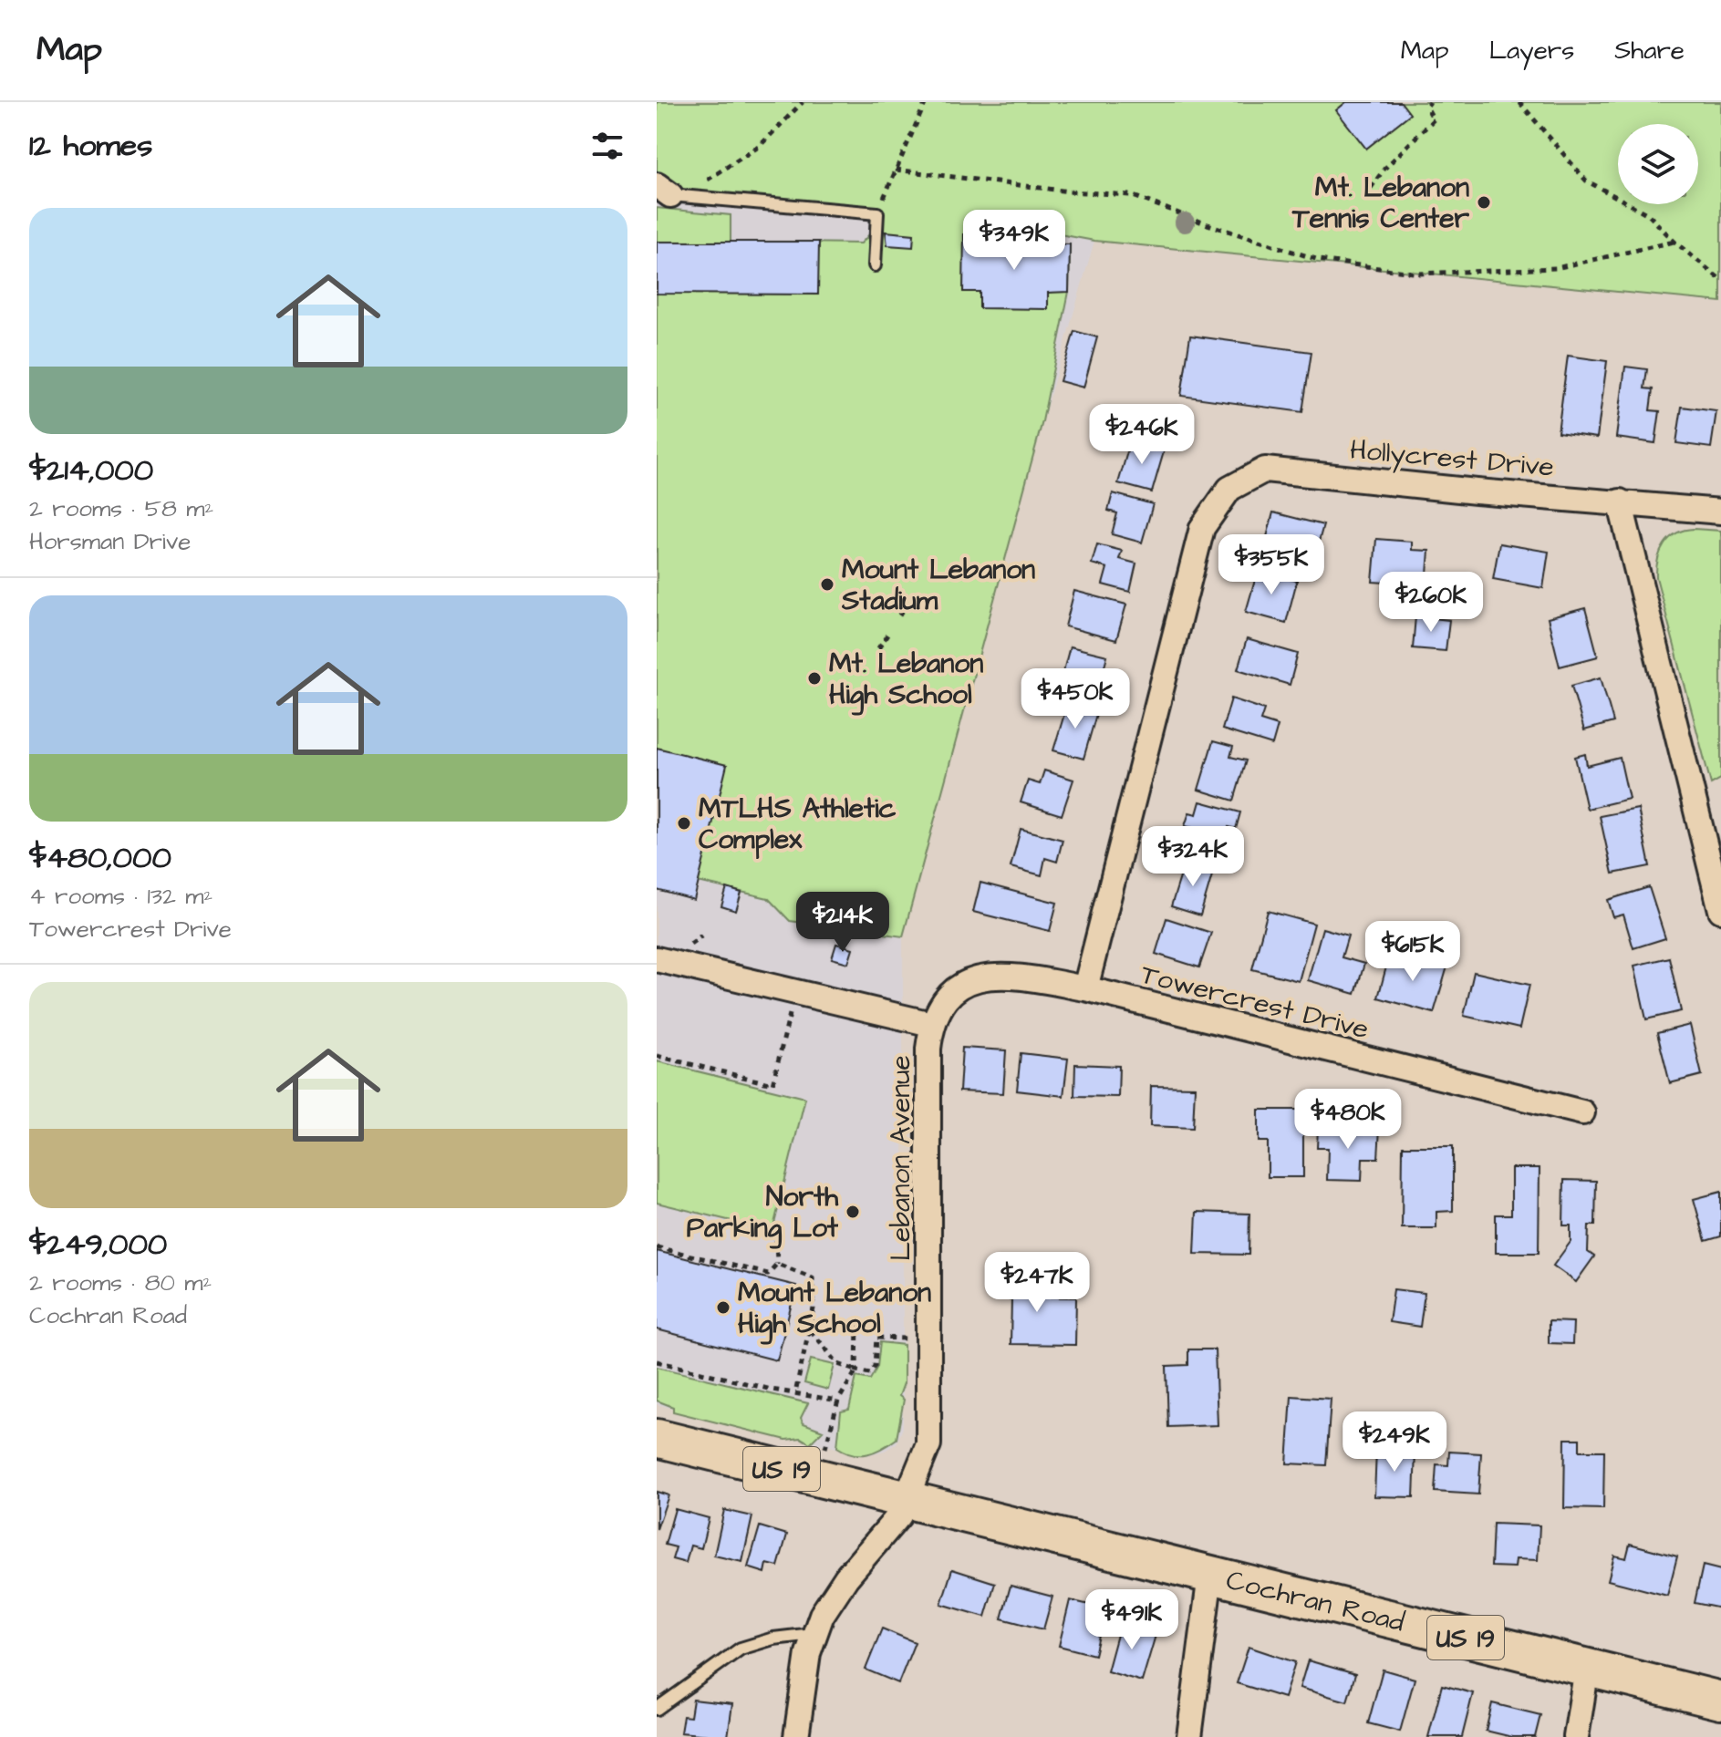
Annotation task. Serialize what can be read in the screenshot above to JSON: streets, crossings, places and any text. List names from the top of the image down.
{
  "streets": {
    "main road": ["US 19", "Cochran Road"],
    "street": ["Hollycrest Drive", "Towercrest Drive", "Lebanon Avenue"]
  },
  "crossings": [
    ["Hollycrest Drive", "Towercrest Drive"],
    ["Towercrest Drive", "Lebanon Avenue"],
    ["Lebanon Avenue", "Cochran Road"]
  ],
  "places": [
    "Mt. Lebanon Tennis Center",
    "Mount Lebanon Stadium",
    "Mt. Lebanon High School",
    "MTLHS Athletic Complex",
    "North Parking Lot",
    "Mount Lebanon High School"
  ],
  "page": {
    "header": "Map",
    "nav": ["Map", "Layers", "Share"],
    "heading": "12 homes",
    "list": [
      {
        "name": "$214,000",
        "note": "2 rooms · 58 m² · Horsman Drive"
      },
      {
        "name": "$480,000",
        "note": "4 rooms · 132 m² · Towercrest Drive"
      },
      {
        "name": "$249,000",
        "note": "2 rooms · 80 m² · Cochran Road"
      }
    ],
    "price": [
      "$349K",
      "$246K",
      "$355K",
      "$260K",
      "$450K",
      "$324K",
      "$214K",
      "$615K",
      "$480K",
      "$247K",
      "$249K",
      "$491K"
    ]
  }
}
